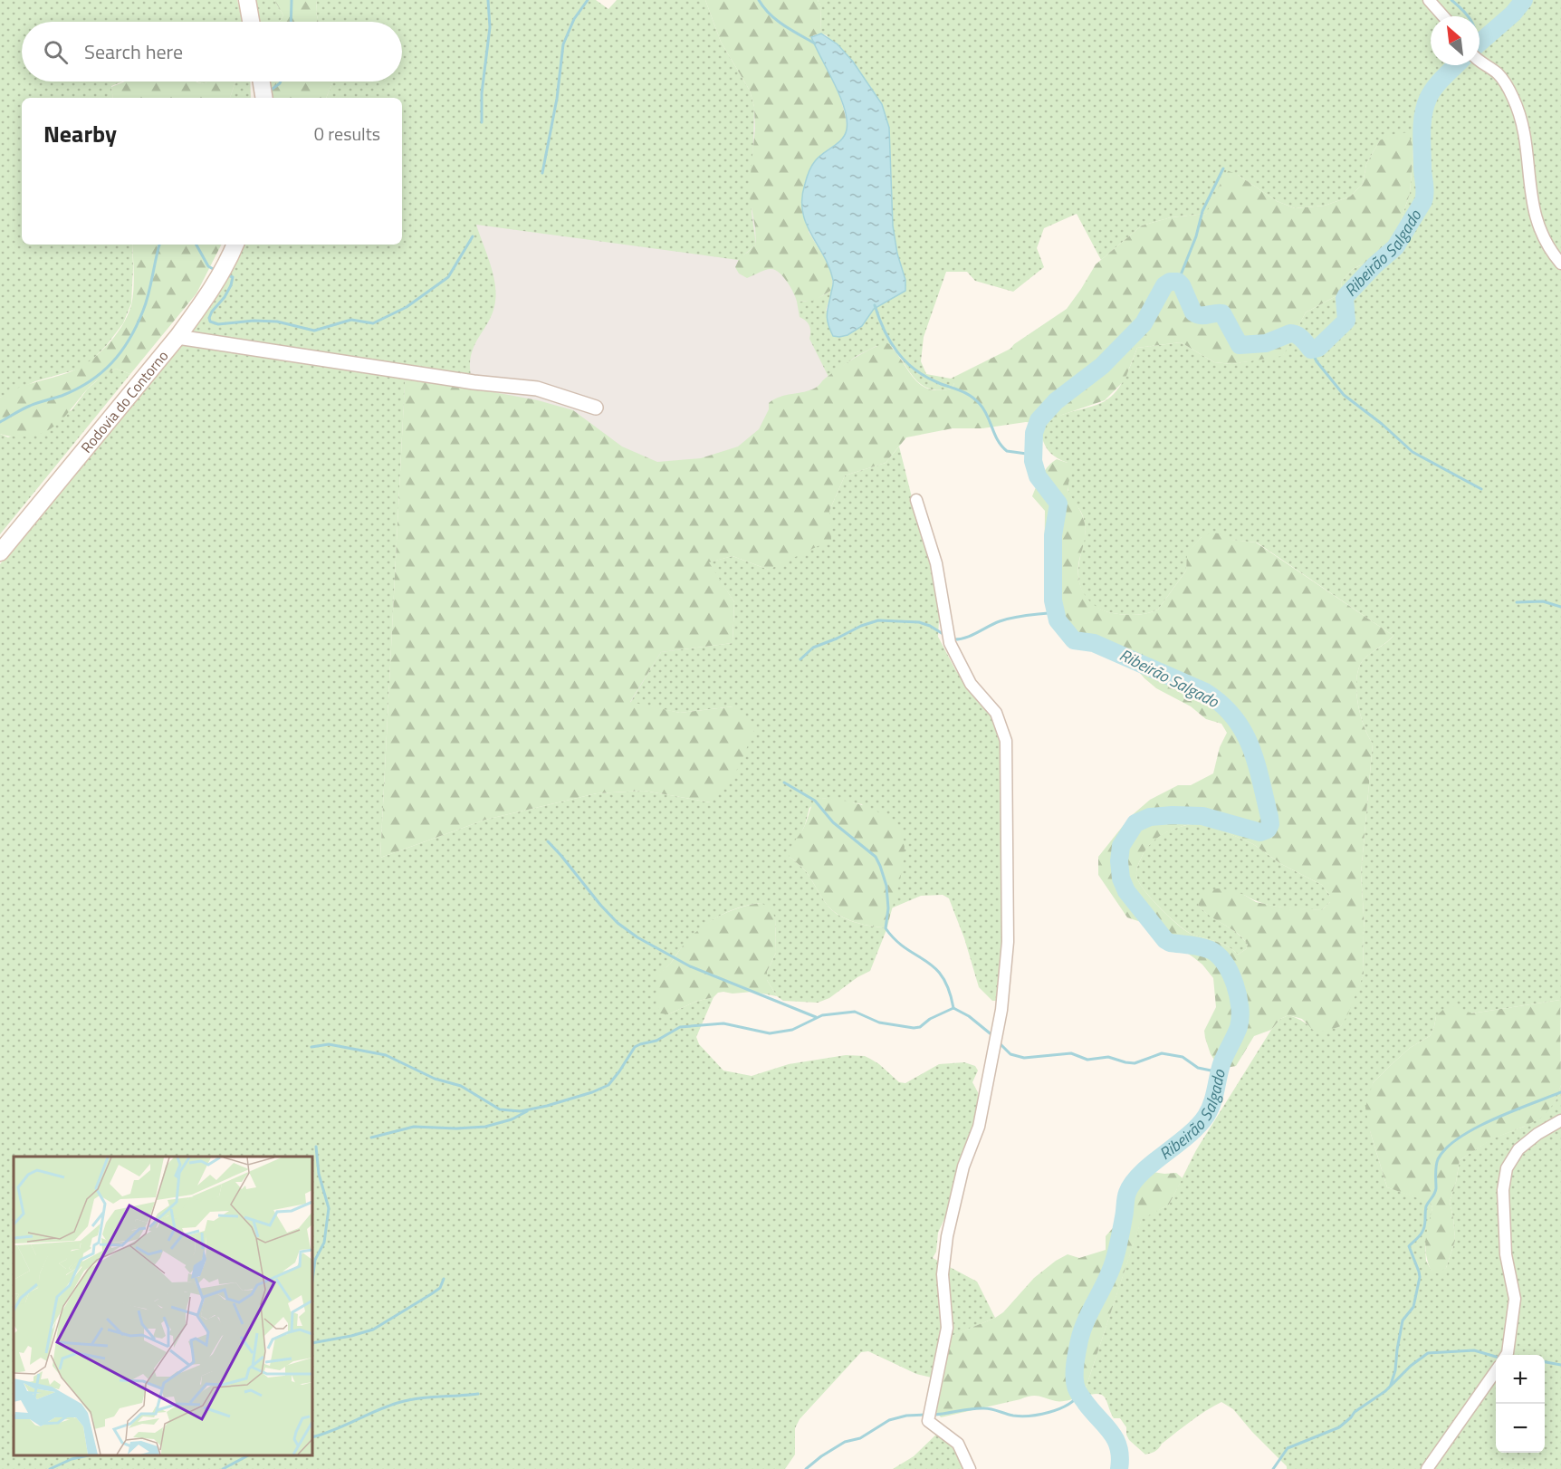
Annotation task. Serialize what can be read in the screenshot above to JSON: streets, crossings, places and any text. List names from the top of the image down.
{
  "streets": {
    "main road": ["Rodovia do Contorno"]
  },
  "water": ["Ribeirão Salgado"],
  "north": "top left",
  "page": {
    "search": "Search here",
    "heading": ["Nearby", "0 results"],
    "map_buttons": ["+", "−"]
  }
}
